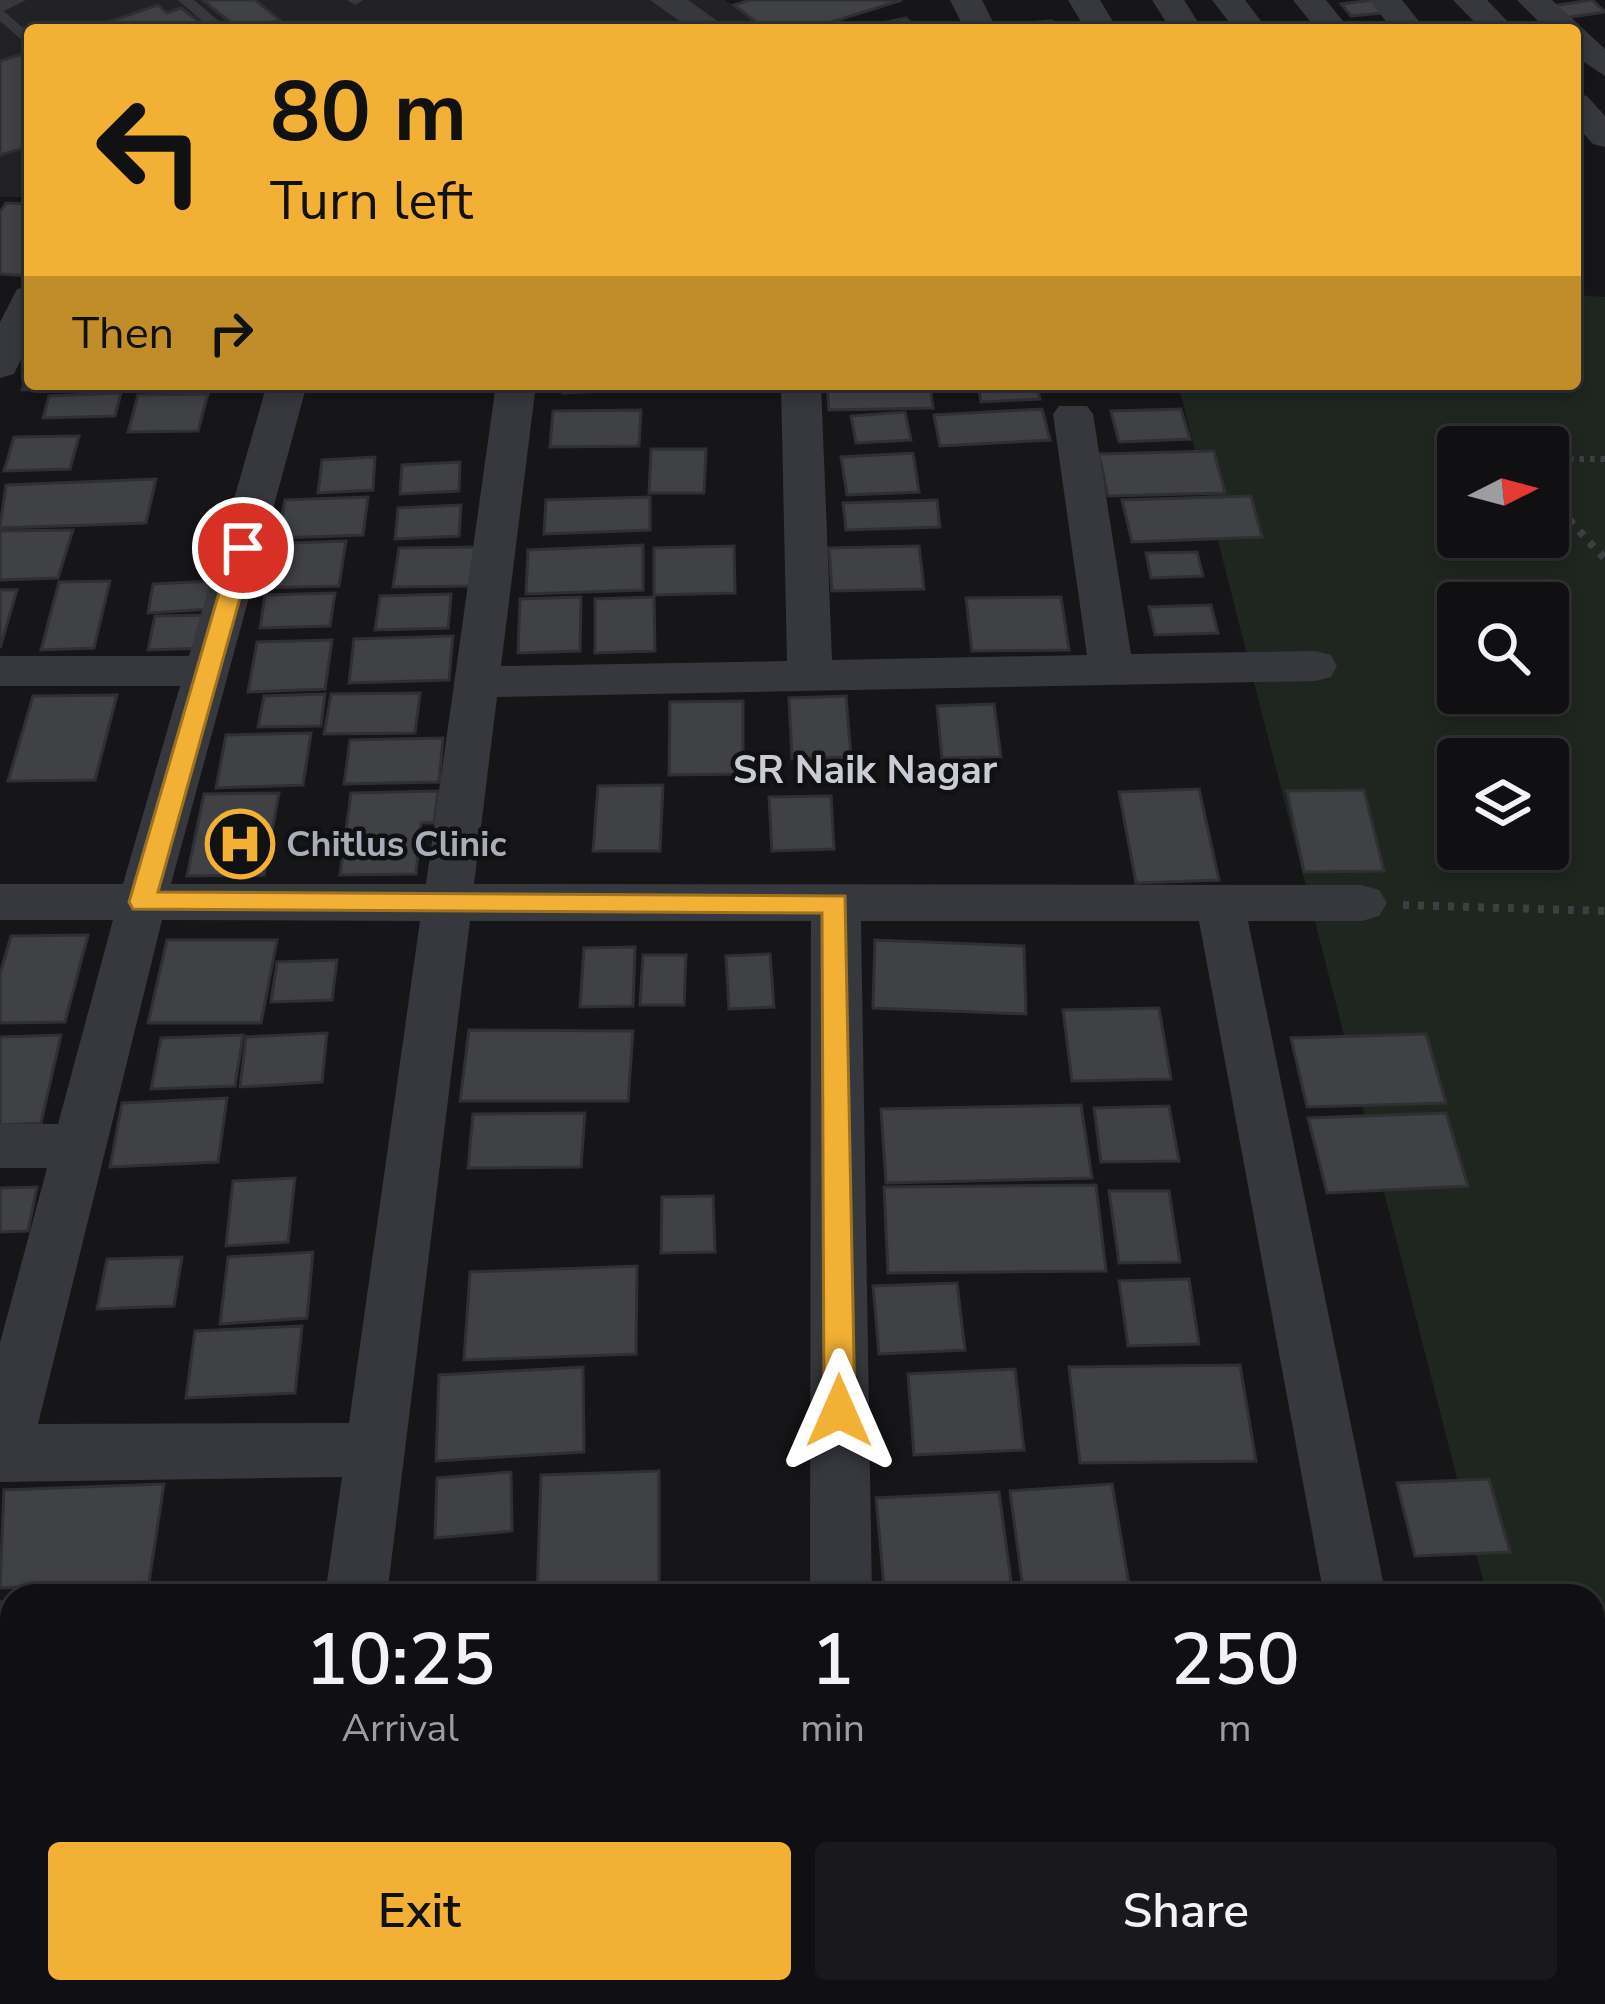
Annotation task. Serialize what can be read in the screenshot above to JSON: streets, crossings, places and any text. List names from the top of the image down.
{
  "districts": ["SR Naik Nagar"],
  "places": {
    "hospital": ["Chitlus Clinic"]
  },
  "north": "right",
  "page": {
    "turn": ["80 m", "Turn left"],
    "then": "Then",
    "eta": [
      "10:25",
      "Arrival",
      "1",
      "min",
      "250",
      "m"
    ],
    "buttons": ["Exit", "Share"]
  }
}
